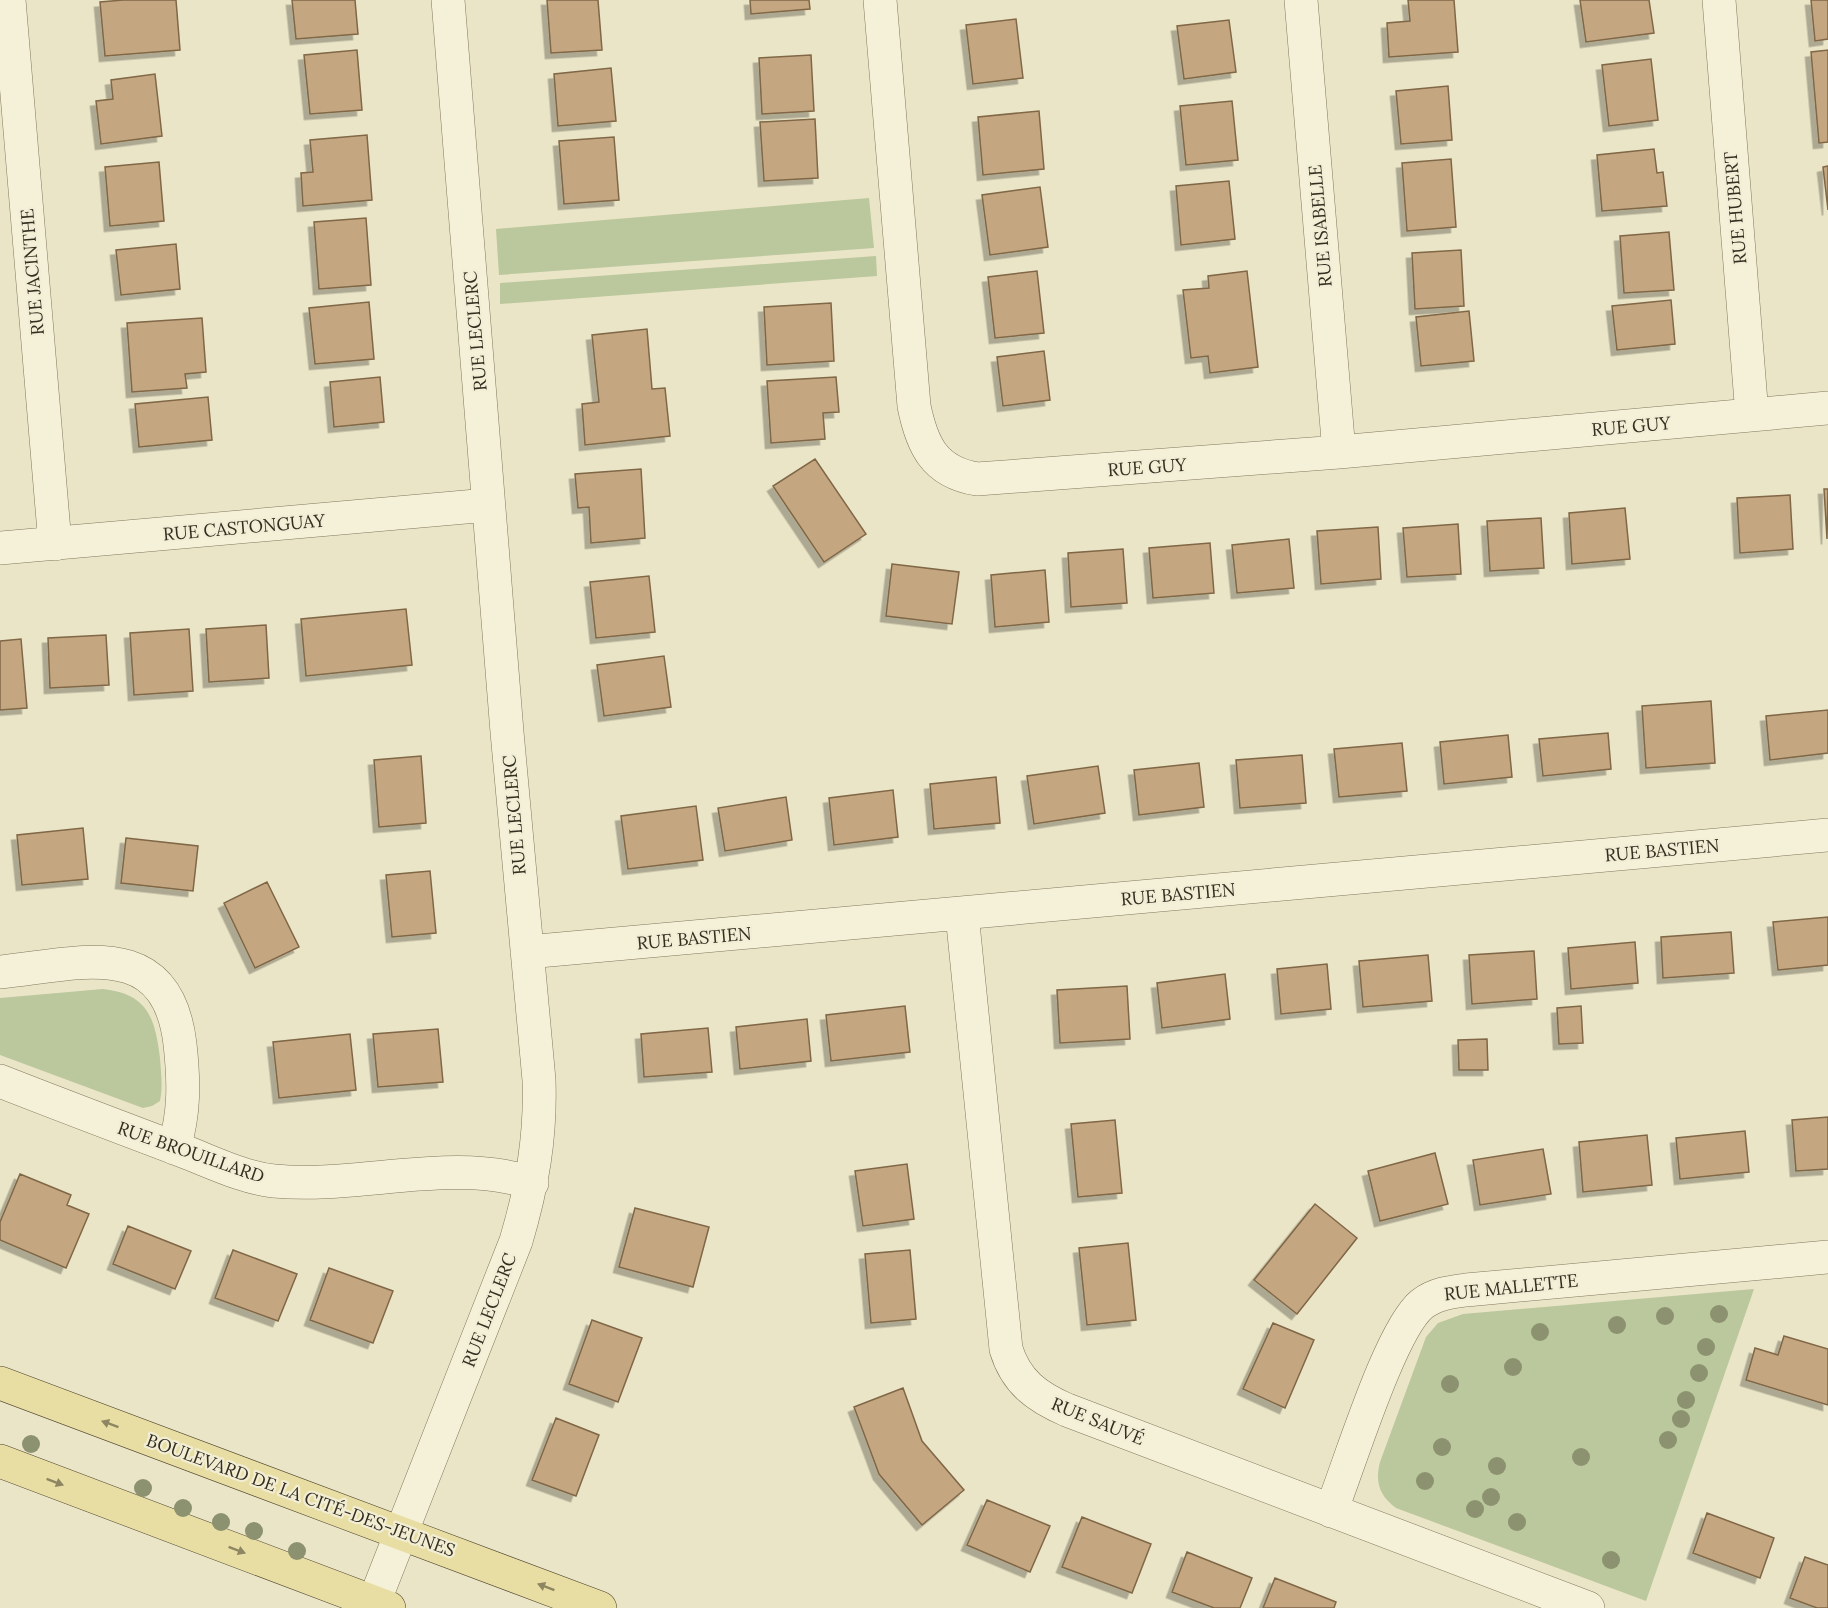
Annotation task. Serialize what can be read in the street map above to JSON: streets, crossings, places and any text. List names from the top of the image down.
{
  "streets": {
    "main road": ["BOULEVARD DE LA CITÉ-DES-JEUNES"],
    "street": [
      "RUE HUBERT",
      "RUE ISABELLE",
      "RUE JACINTHE",
      "RUE LECLERC",
      "RUE GUY",
      "RUE CASTONGUAY",
      "RUE BASTIEN",
      "RUE BROUILLARD",
      "RUE MALLETTE",
      "RUE SAUVÉ"
    ]
  },
  "crossings": [
    ["RUE HUBERT", "RUE GUY"],
    ["RUE ISABELLE", "RUE GUY"],
    ["RUE JACINTHE", "RUE CASTONGUAY"],
    ["RUE LECLERC", "RUE CASTONGUAY"],
    ["RUE LECLERC", "RUE BASTIEN"],
    ["RUE LECLERC", "RUE BROUILLARD"],
    ["RUE LECLERC", "BOULEVARD DE LA CITÉ-DES-JEUNES"],
    ["RUE BASTIEN", "RUE SAUVÉ"],
    ["RUE MALLETTE", "RUE SAUVÉ"]
  ]
}
